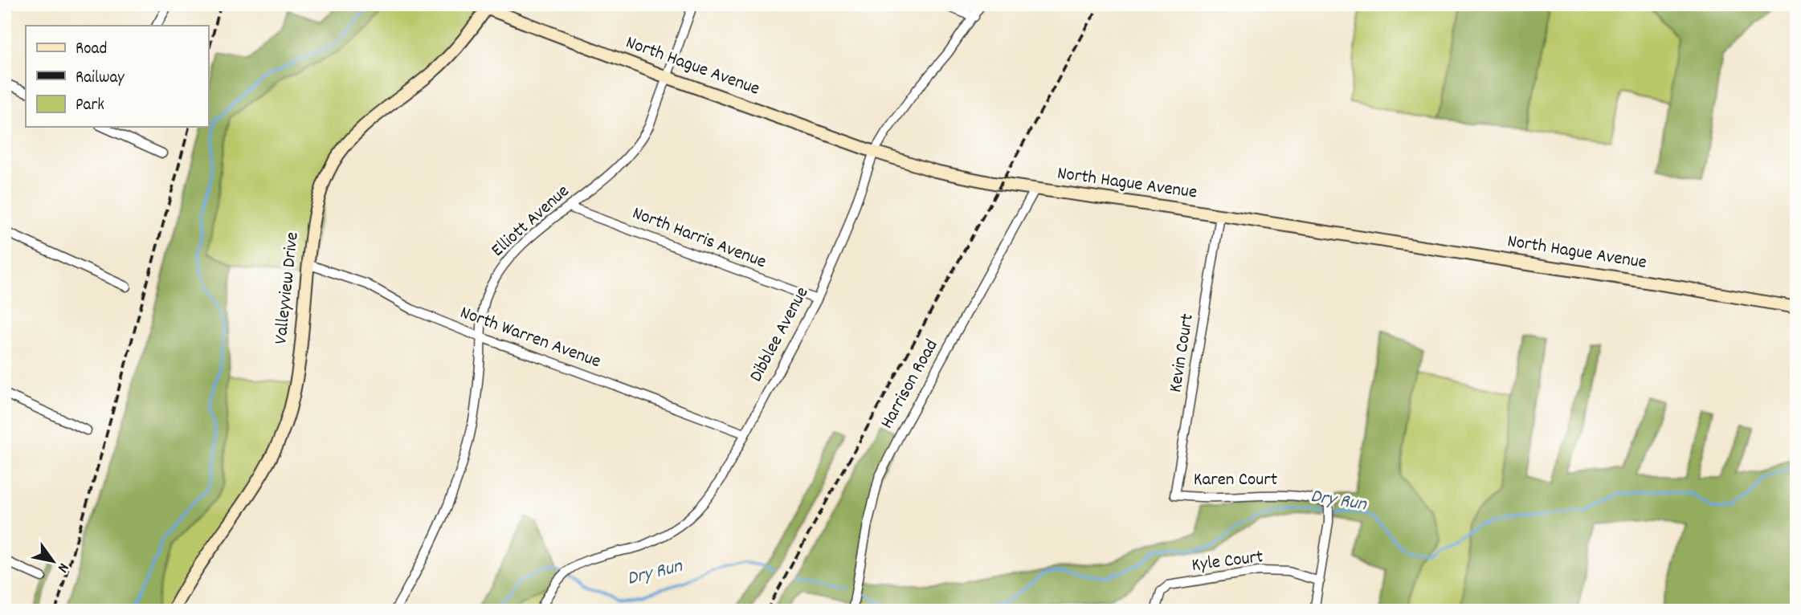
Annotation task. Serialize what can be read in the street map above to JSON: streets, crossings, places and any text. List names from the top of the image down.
{
  "streets": {
    "main road": ["North Hague Avenue", "Valleyview Drive"],
    "street": [
      "Elliott Avenue",
      "North Harris Avenue",
      "Dibblee Avenue",
      "North Warren Avenue",
      "Kevin Court",
      "Harrison Road",
      "Karen Court",
      "Kyle Court"
    ]
  },
  "crossings": [
    ["North Hague Avenue", "Elliott Avenue"],
    ["North Hague Avenue", "Valleyview Drive"],
    ["North Hague Avenue", "Dibblee Avenue"],
    ["North Hague Avenue", "Kevin Court"],
    ["North Hague Avenue", "Harrison Road"],
    ["Elliott Avenue", "North Harris Avenue"],
    ["Elliott Avenue", "North Warren Avenue"],
    ["North Harris Avenue", "Dibblee Avenue"],
    ["Valleyview Drive", "North Warren Avenue"],
    ["Dibblee Avenue", "North Warren Avenue"],
    ["Kevin Court", "Karen Court"],
    ["Karen Court", "Kyle Court"]
  ],
  "water": ["Dry Run"],
  "legend": ["Road", "Railway", "Park"],
  "north": "bottom right"
}
